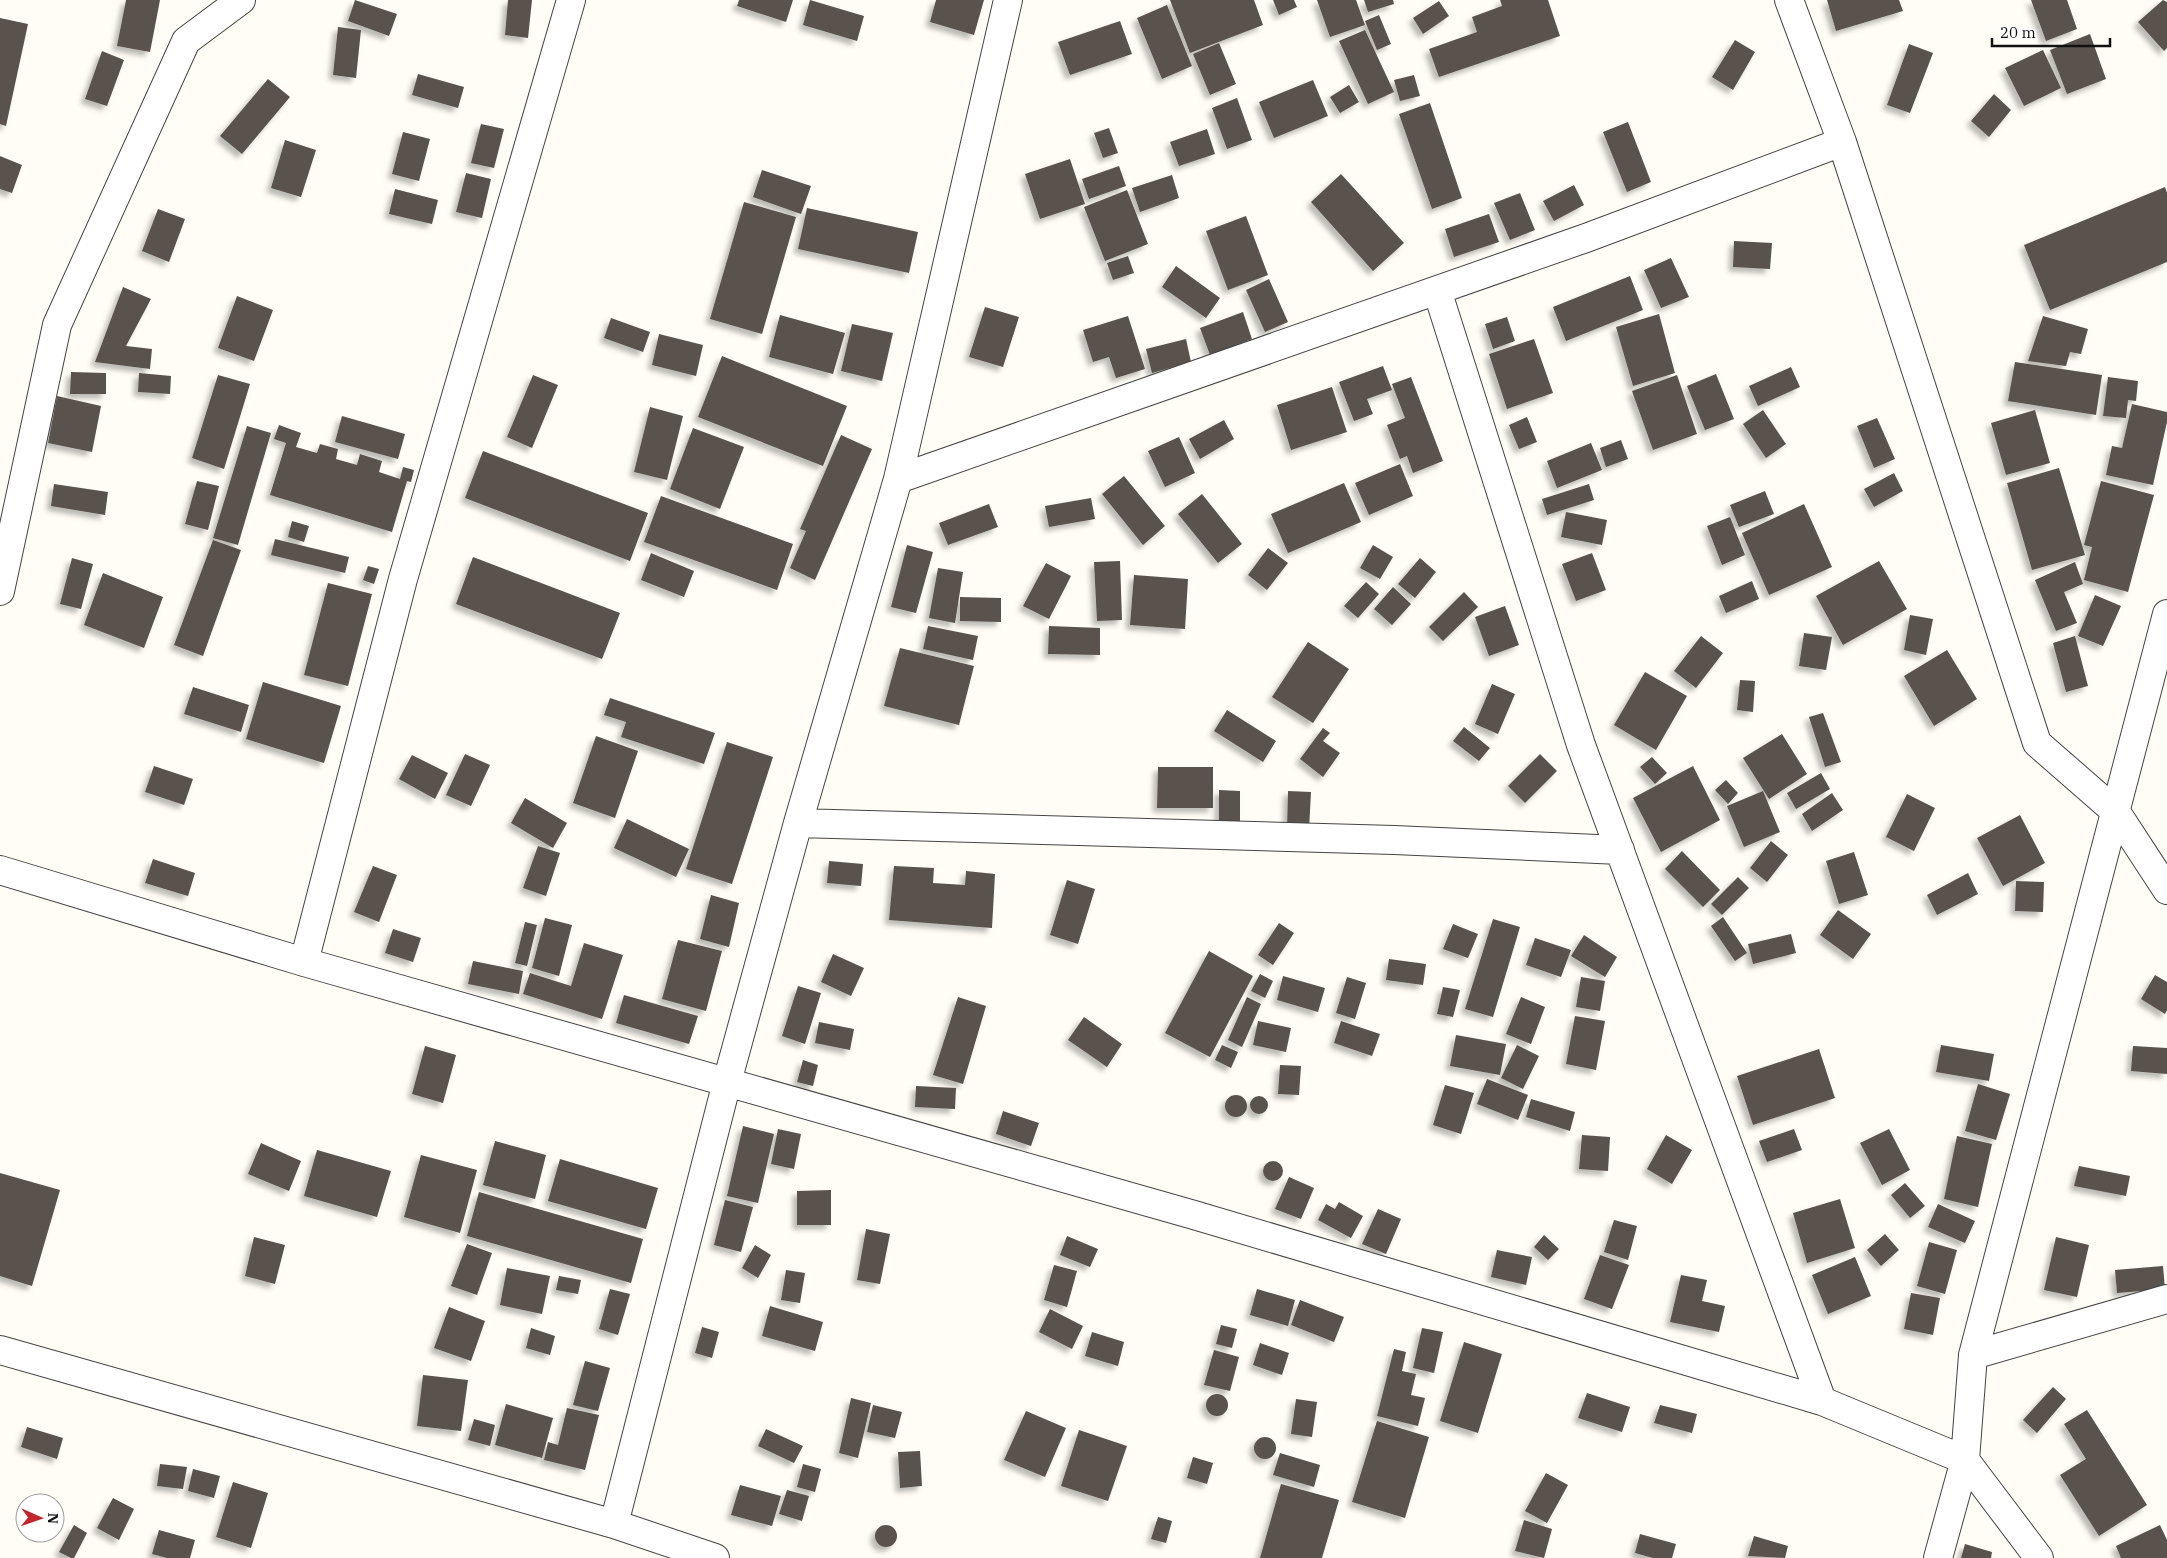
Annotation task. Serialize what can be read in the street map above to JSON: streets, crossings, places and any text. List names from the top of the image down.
{
  "scale_bar": "20 m",
  "north": "right"
}
